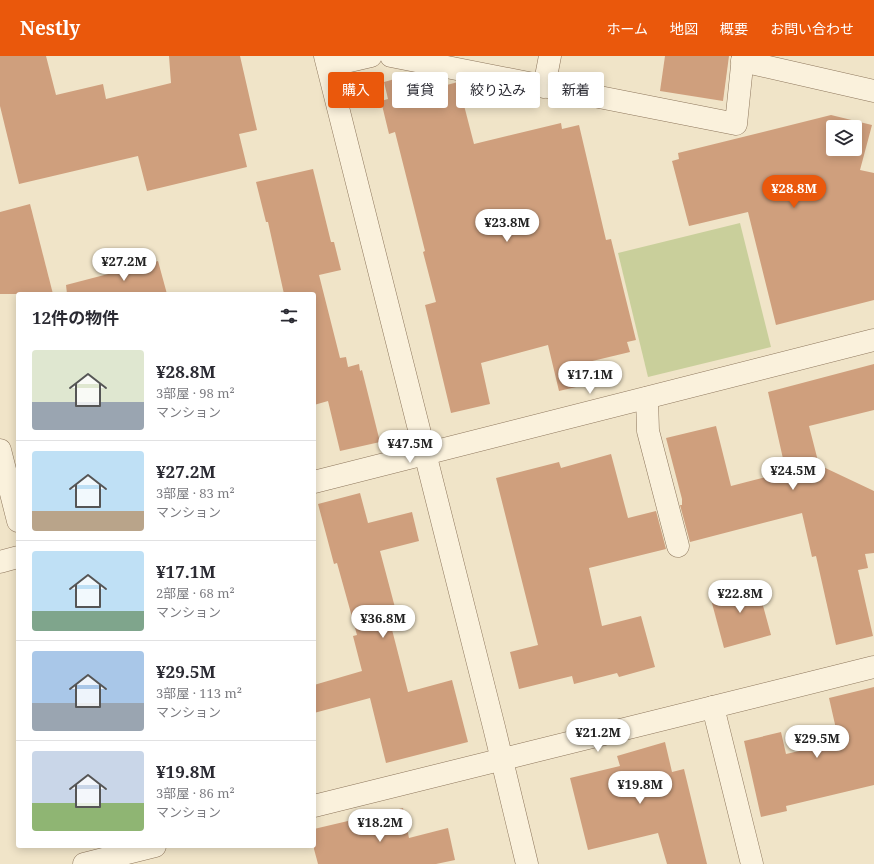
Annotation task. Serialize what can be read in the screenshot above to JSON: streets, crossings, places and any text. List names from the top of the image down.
{
  "page": {
    "header": "Nestly",
    "nav": [
      "ホーム",
      "地図",
      "概要",
      "お問い合わせ"
    ],
    "chip": [
      "購入",
      "賃貸",
      "絞り込み",
      "新着"
    ],
    "price": [
      "¥28.8M",
      "¥23.8M",
      "¥27.2M",
      "¥17.1M",
      "¥47.5M",
      "¥24.5M",
      "¥22.8M",
      "¥36.8M",
      "¥21.2M",
      "¥29.5M",
      "¥19.8M",
      "¥18.2M"
    ],
    "heading": "12件の物件",
    "list": [
      {
        "name": "¥28.8M",
        "note": "3部屋 · 98 m² · マンション"
      },
      {
        "name": "¥27.2M",
        "note": "3部屋 · 83 m² · マンション"
      },
      {
        "name": "¥17.1M",
        "note": "2部屋 · 68 m² · マンション"
      },
      {
        "name": "¥29.5M",
        "note": "3部屋 · 113 m² · マンション"
      },
      {
        "name": "¥19.8M",
        "note": "3部屋 · 86 m² · マンション"
      }
    ]
  }
}
